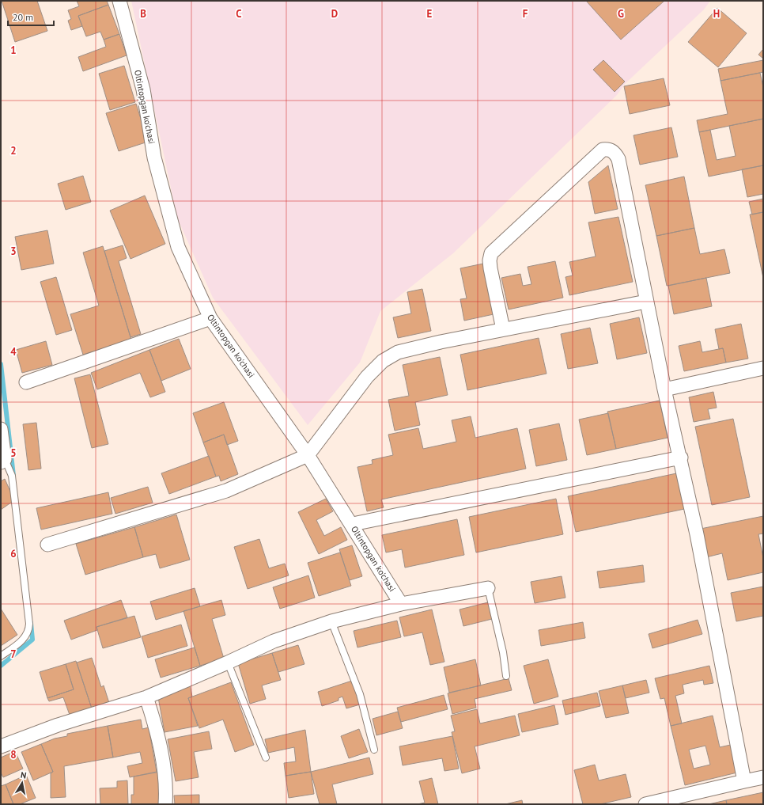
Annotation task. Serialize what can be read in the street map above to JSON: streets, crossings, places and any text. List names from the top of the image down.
{
  "streets": {
    "street": ["Oltintopgan ko'chasi"]
  },
  "scale_bar": "20 m",
  "north": "top",
  "grid": {
    "columns": [
      "B",
      "C",
      "D",
      "E",
      "F",
      "G",
      "H"
    ],
    "rows": [
      "1",
      "2",
      "3",
      "4",
      "5",
      "6",
      "7",
      "8"
    ]
  }
}
